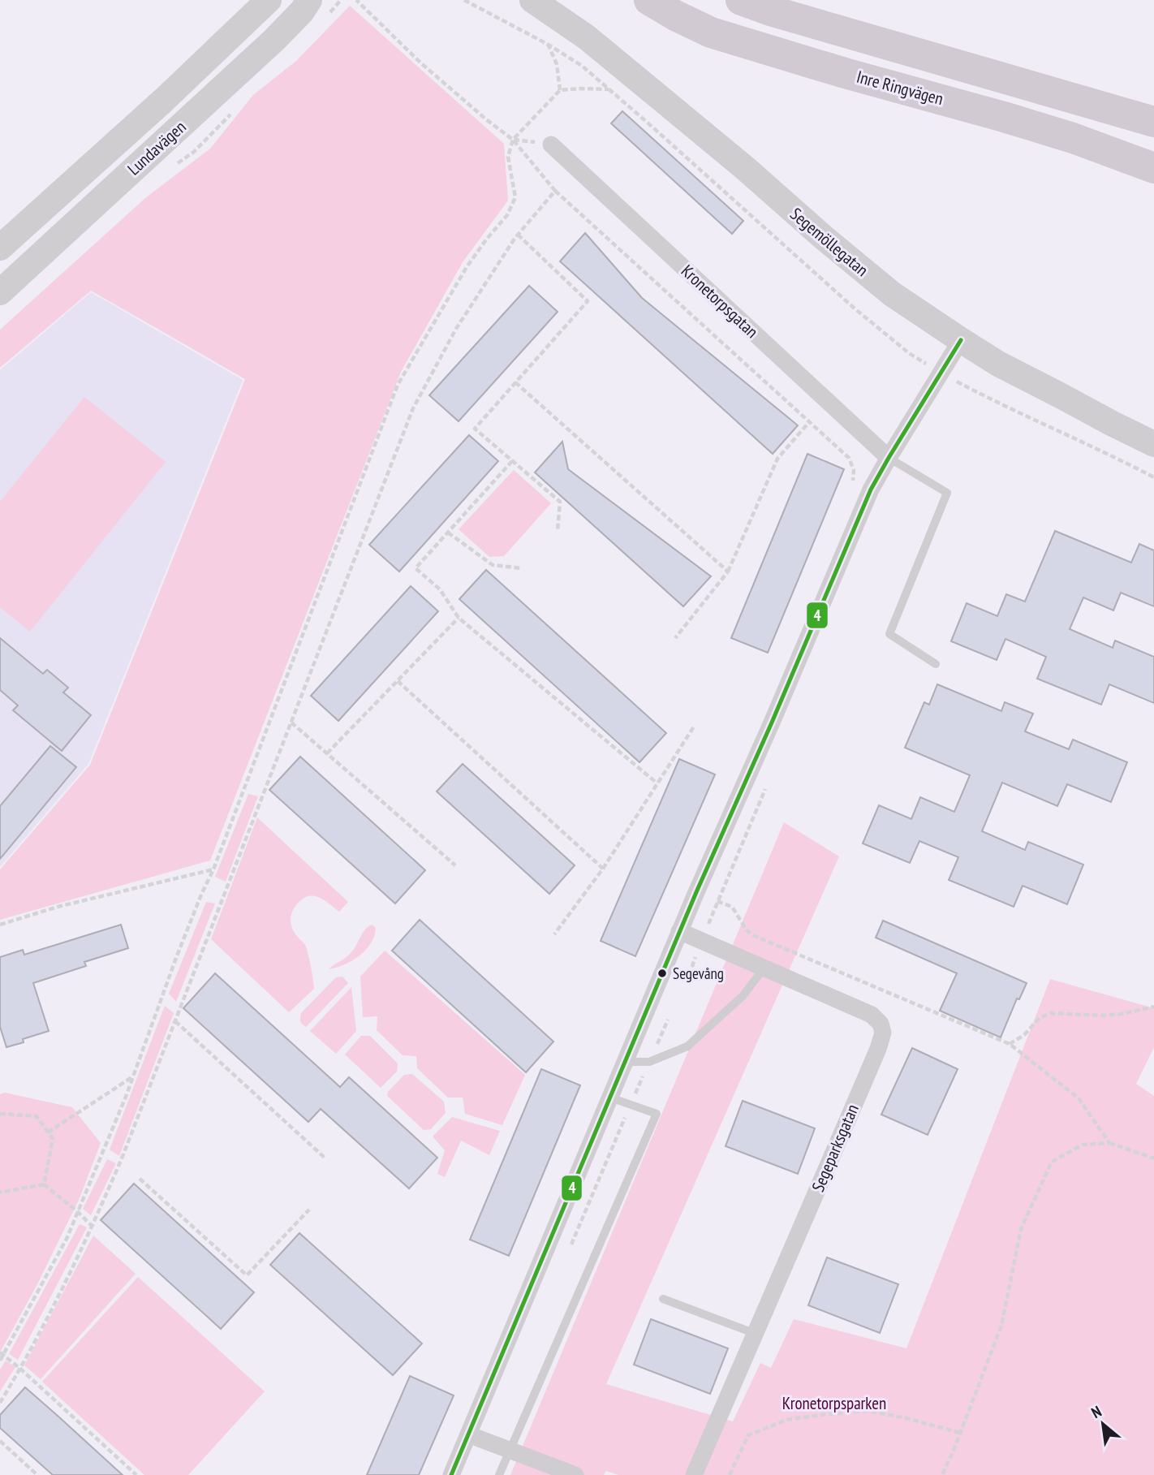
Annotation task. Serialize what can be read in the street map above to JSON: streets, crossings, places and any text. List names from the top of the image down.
{
  "streets": {
    "highway": ["Inre Ringvägen"],
    "main road": ["Lundavägen", "Segemöllegatan"],
    "street": ["Kronetorpsgatan", "Segeparksgatan"]
  },
  "parks": ["Kronetorpsparken"],
  "places": ["Segevång"],
  "lines": ["transit line 4"],
  "north": "top left"
}
